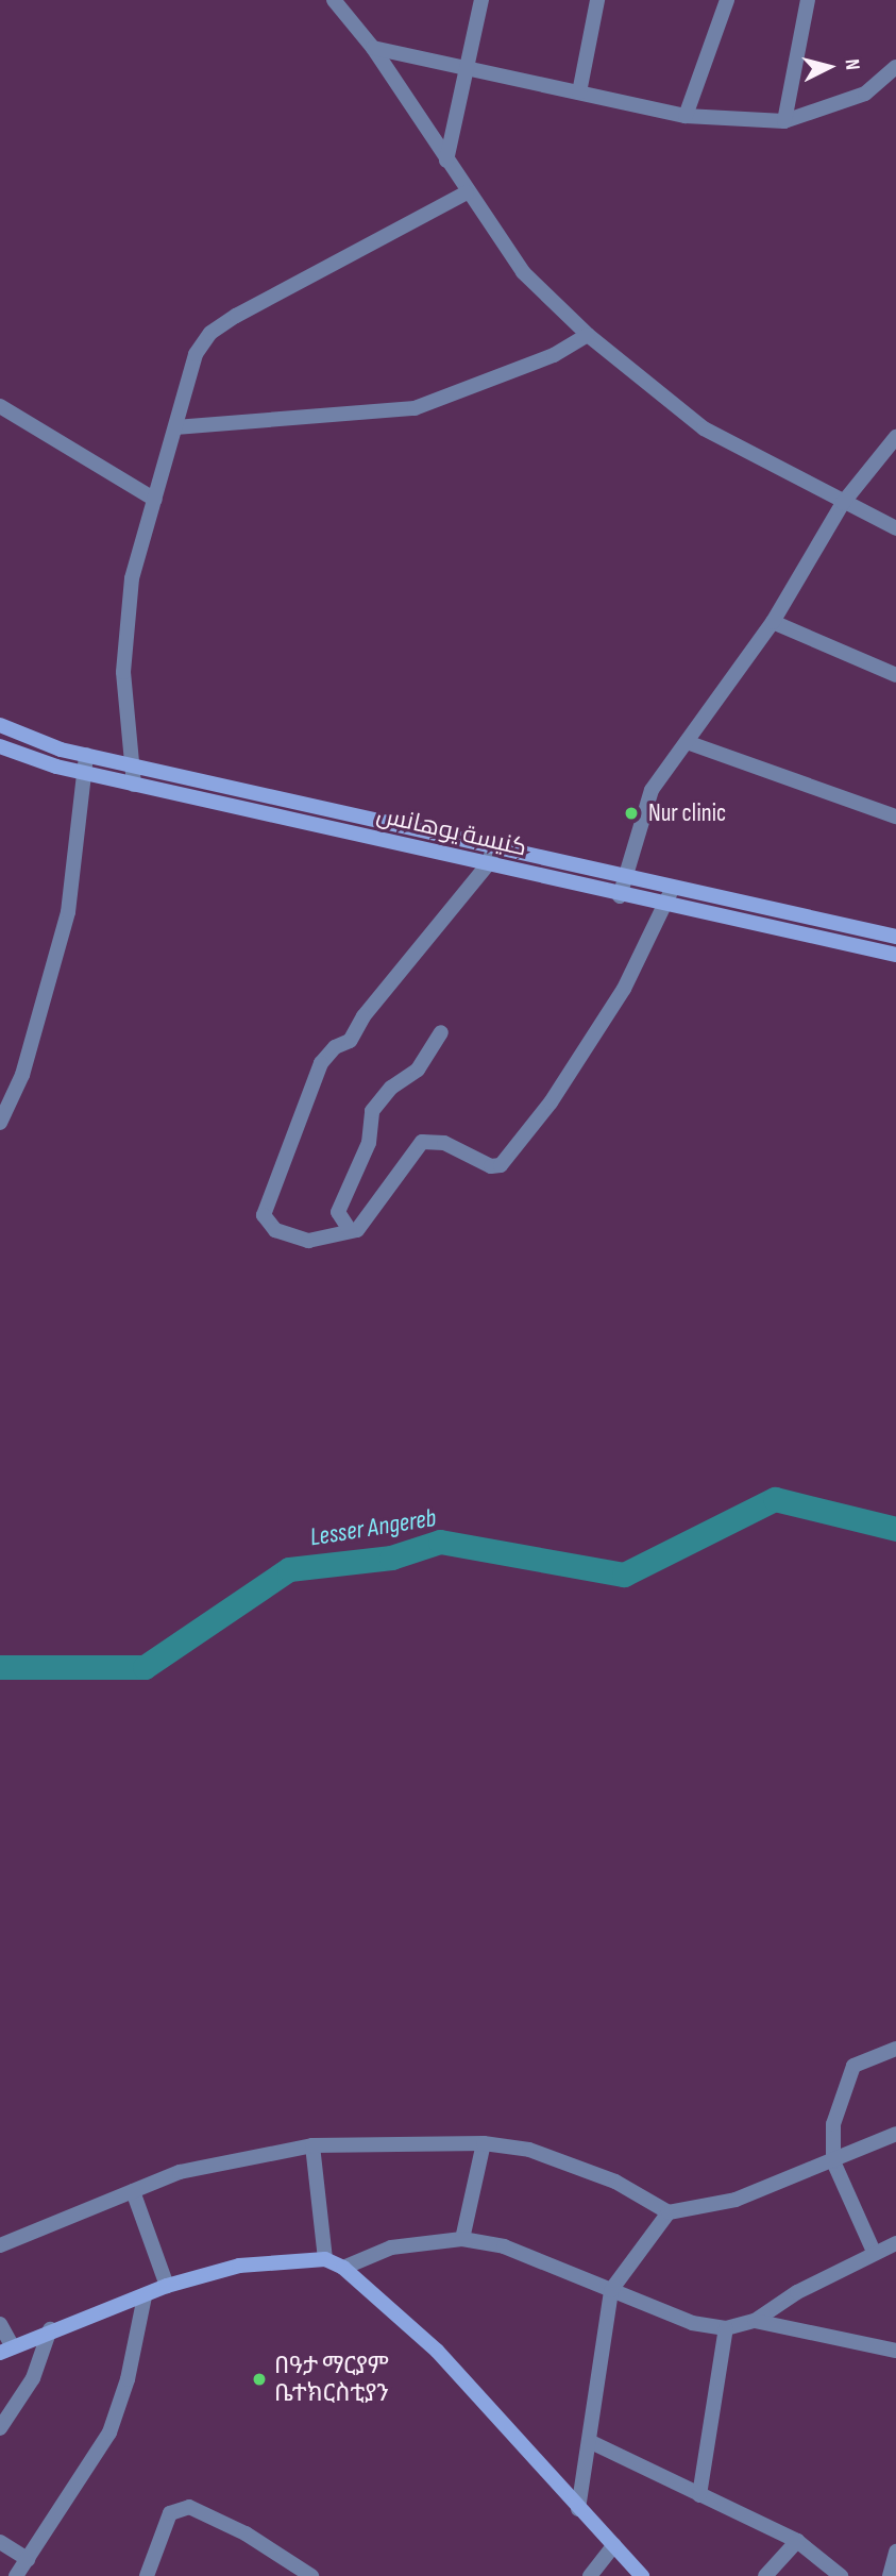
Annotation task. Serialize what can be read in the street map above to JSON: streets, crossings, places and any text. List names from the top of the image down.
{
  "streets": {
    "street": ["كنيسة يوهانس"]
  },
  "water": ["Lesser Angereb"],
  "places": ["Nur clinic", "በዓታ ማርያም ቤተክርስቲያን"],
  "north": "right"
}
